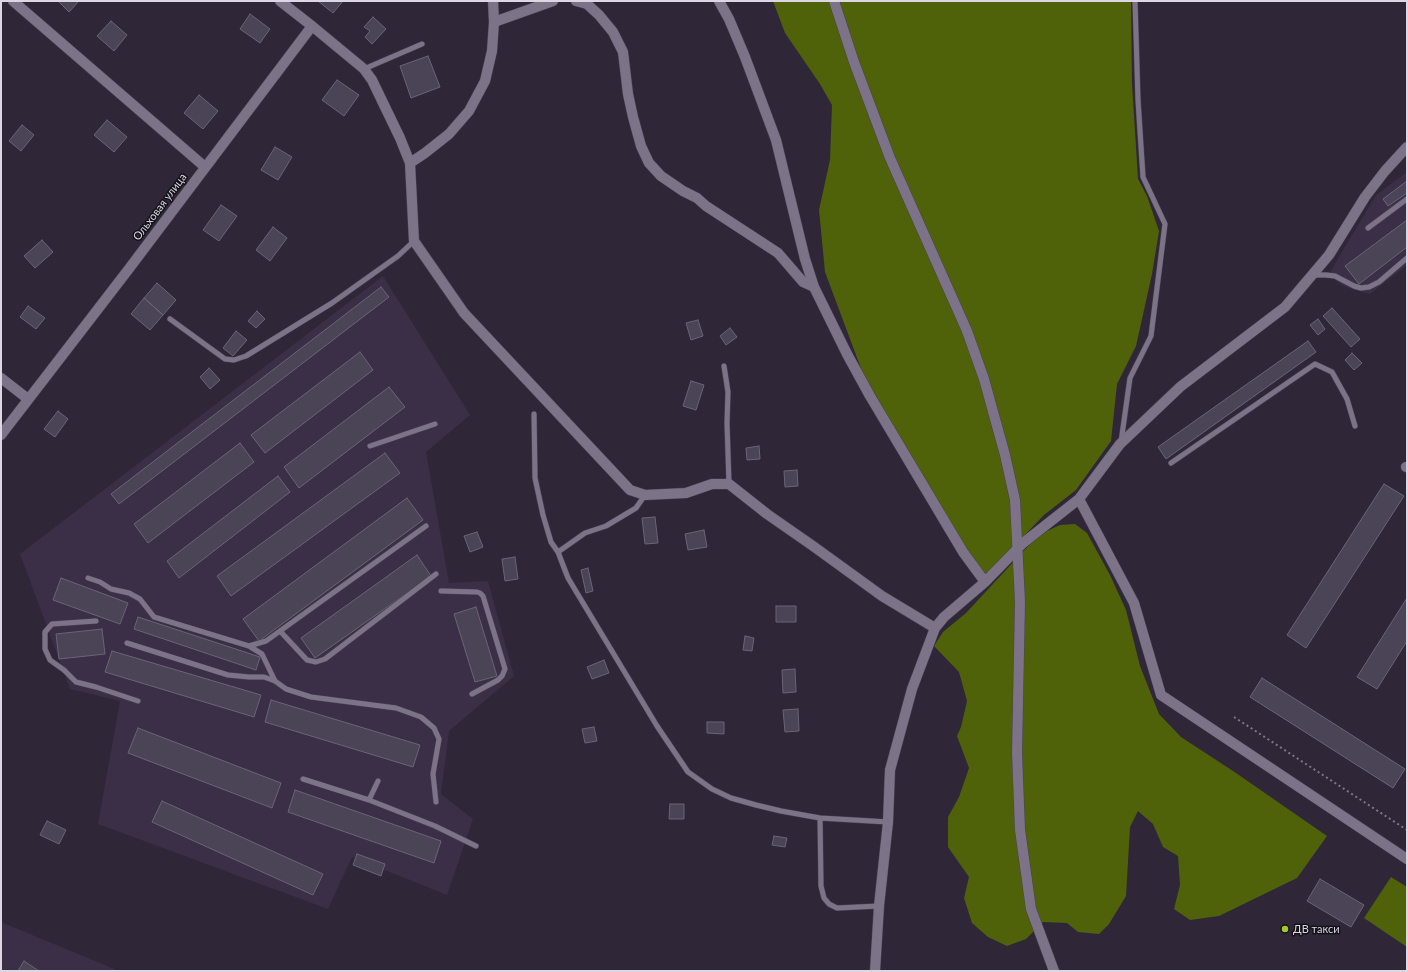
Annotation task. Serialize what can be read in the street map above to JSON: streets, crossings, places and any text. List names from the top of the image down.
{
  "streets": {
    "street": ["Ольховая улица"]
  },
  "places": ["ДВ такси"]
}
